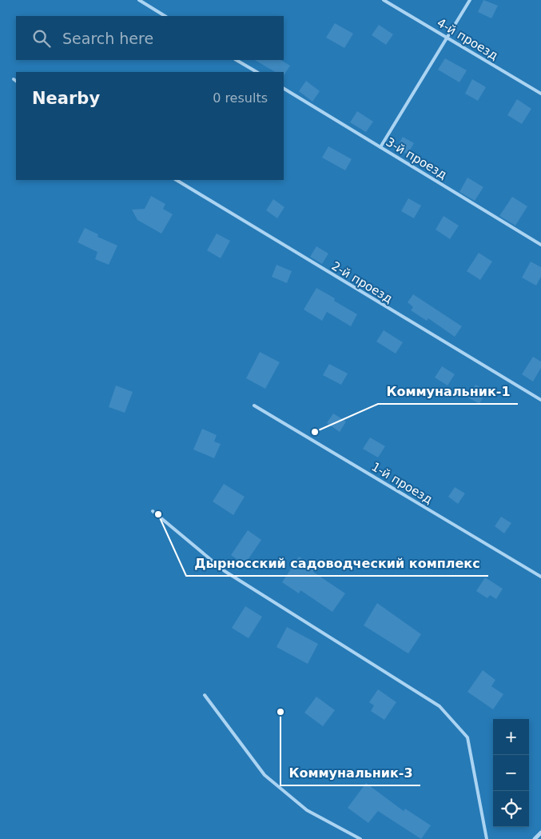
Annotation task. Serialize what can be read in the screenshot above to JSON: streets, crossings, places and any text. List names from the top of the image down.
{
  "streets": {
    "lane": [
      "4-й проезд",
      "3-й проезд",
      "2-й проезд",
      "1-й проезд"
    ]
  },
  "places": ["Коммунальник-1", "Дырносский садоводческий комплекс", "Коммунальник-3"],
  "page": {
    "search": "Search here",
    "heading": ["Nearby", "0 results"],
    "map_buttons": ["+", "−"]
  }
}
